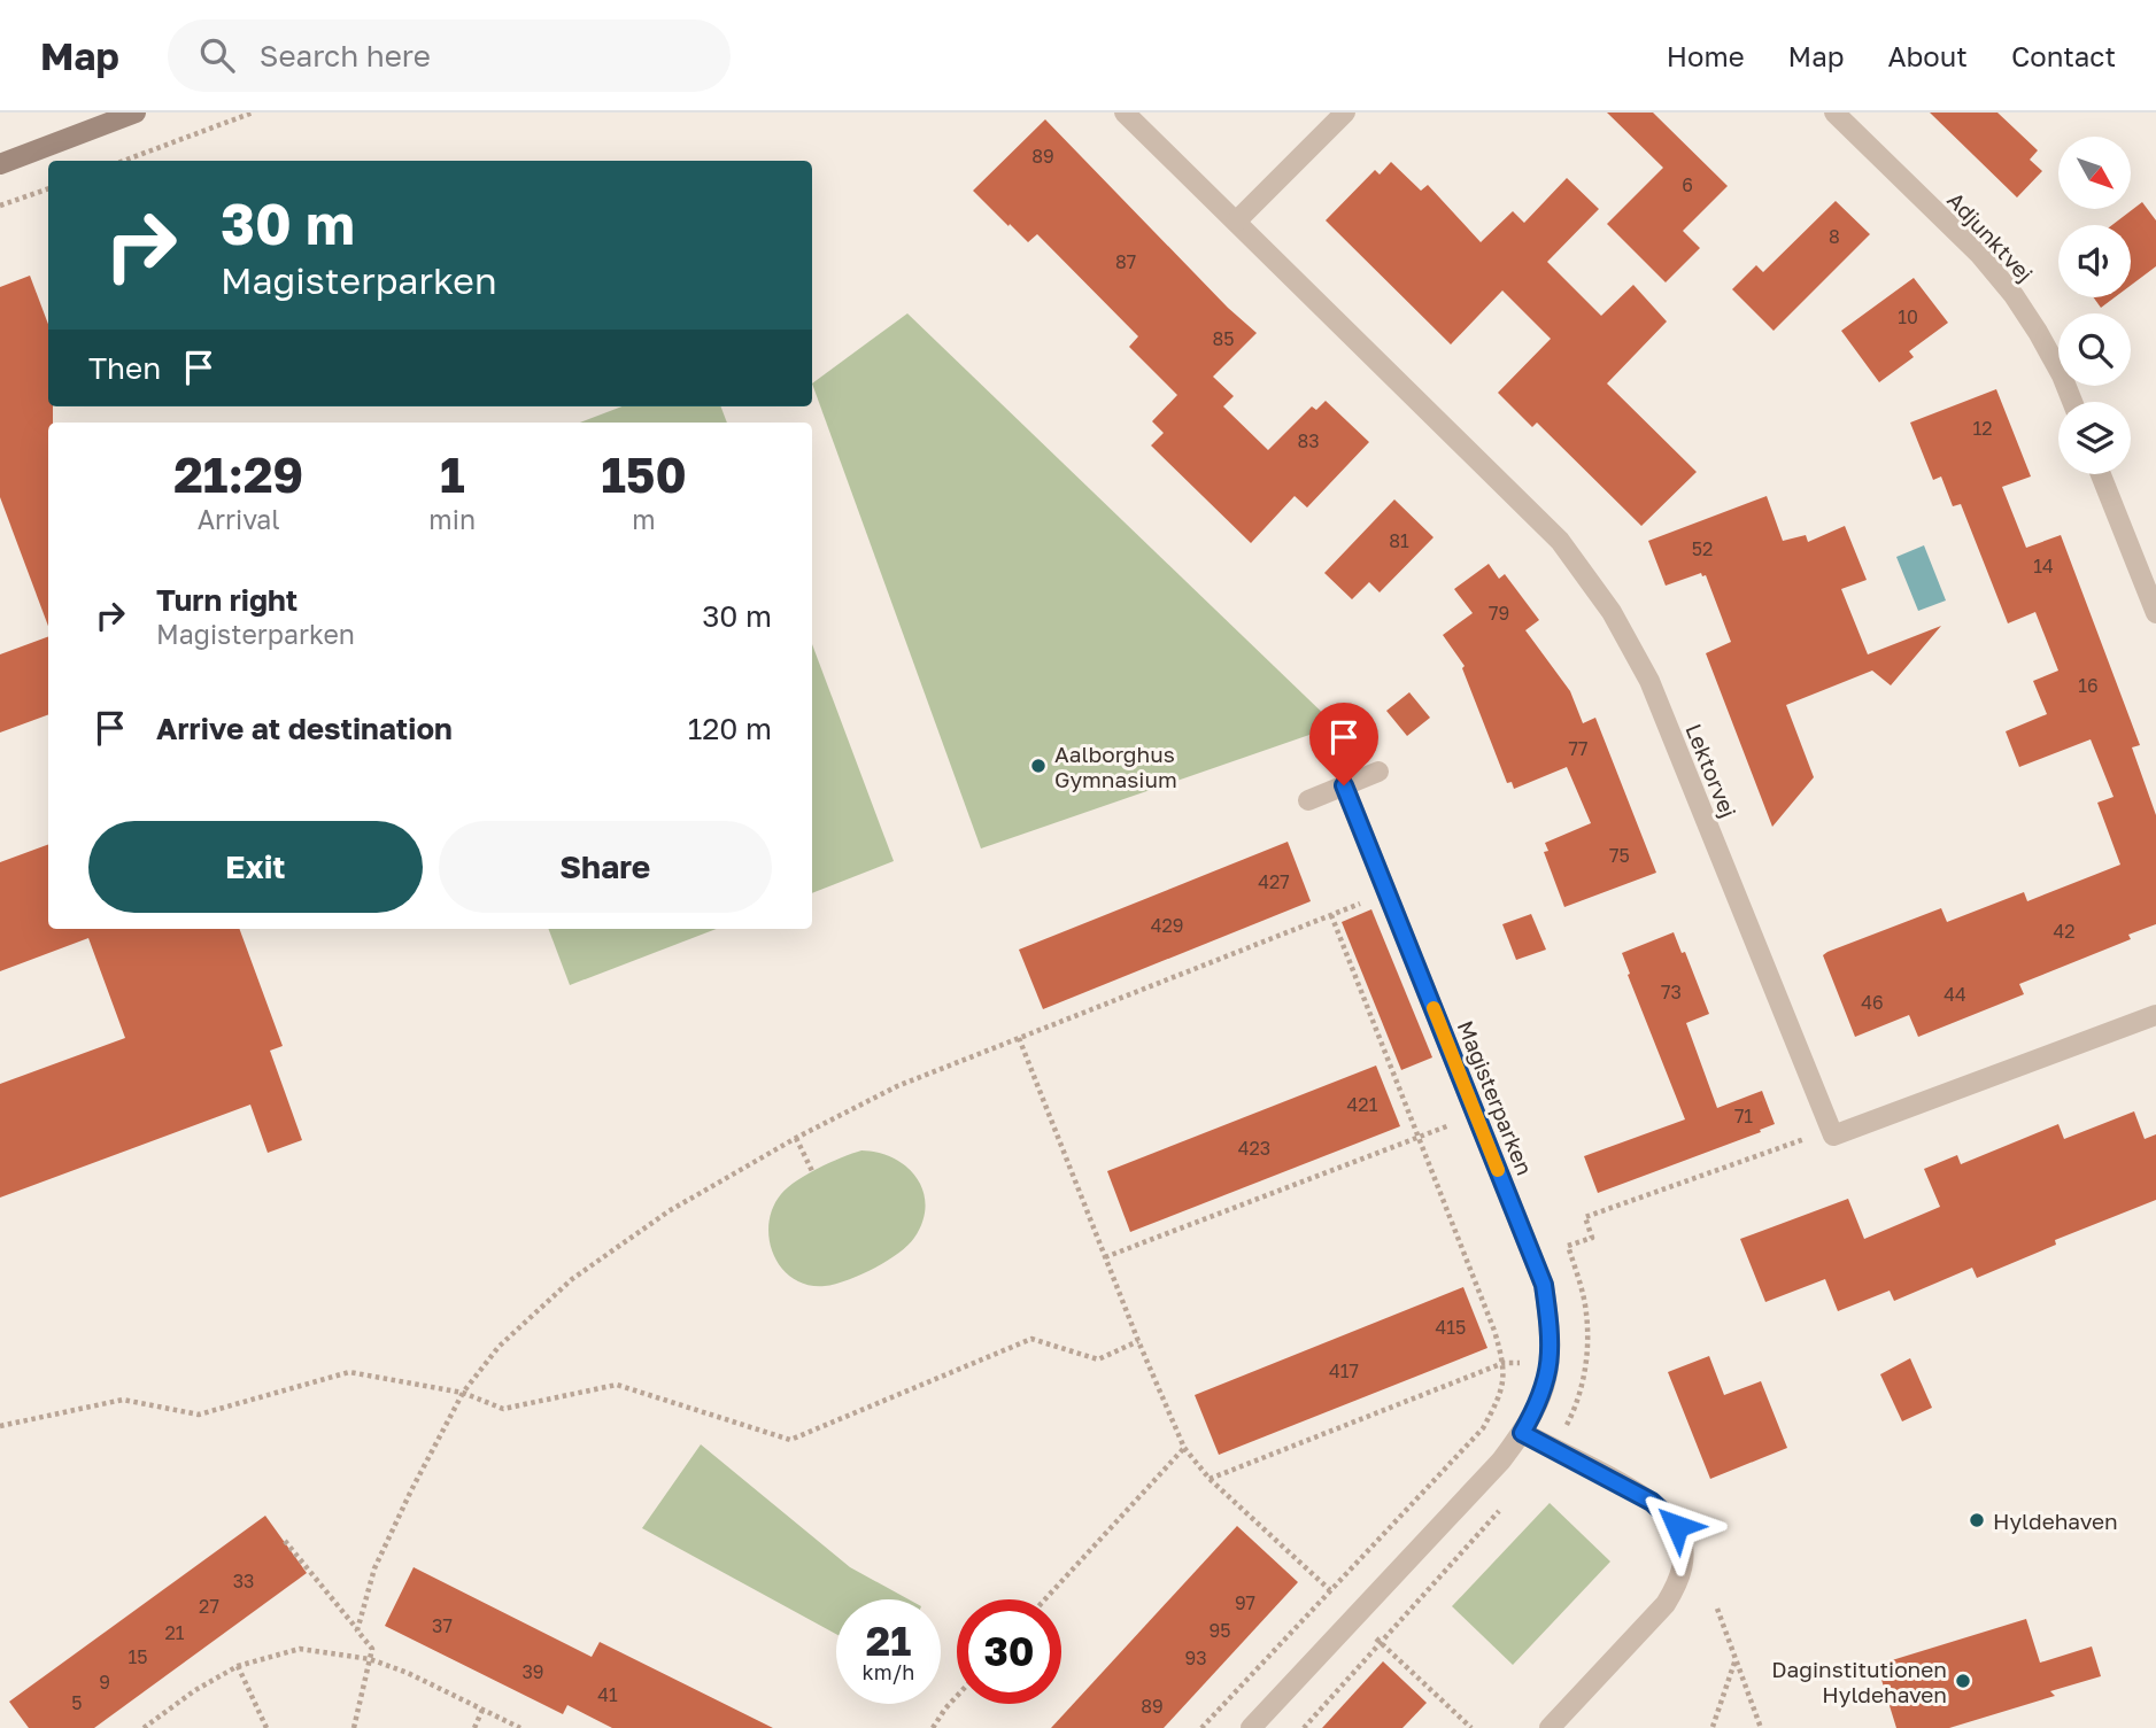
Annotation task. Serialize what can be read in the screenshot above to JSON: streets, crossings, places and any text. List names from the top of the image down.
{
  "streets": {
    "street": ["Adjunktvej", "Lektorvej", "Magisterparken"]
  },
  "places": ["Aalborghus Gymnasium", "Hyldehaven", "Daginstitutionen Hyldehaven"],
  "house_numbers": [
    "89",
    "6",
    "8",
    "87",
    "10",
    "85",
    "12",
    "83",
    "81",
    "52",
    "14",
    "79",
    "16",
    "77",
    "75",
    "427",
    "429",
    "42",
    "73",
    "44",
    "46",
    "421",
    "71",
    "423",
    "415",
    "417",
    "33",
    "97",
    "27",
    "37",
    "95",
    "21",
    "15",
    "93",
    "39",
    "9",
    "41",
    "5",
    "89"
  ],
  "north": "bottom right",
  "page": {
    "header": "Map",
    "search": "Search here",
    "nav": [
      "Home",
      "Map",
      "About",
      "Contact"
    ],
    "turn": ["30 m", "Magisterparken"],
    "then": "Then",
    "eta": [
      "21:29",
      "Arrival",
      "1",
      "min",
      "150",
      "m"
    ],
    "list": [
      {
        "name": "Turn right",
        "note": "Magisterparken",
        "value": "30 m"
      },
      {
        "name": "Arrive at destination",
        "value": "120 m"
      }
    ],
    "buttons": ["Exit", "Share"],
    "speed": "21 km/h",
    "limit": "30"
  }
}
